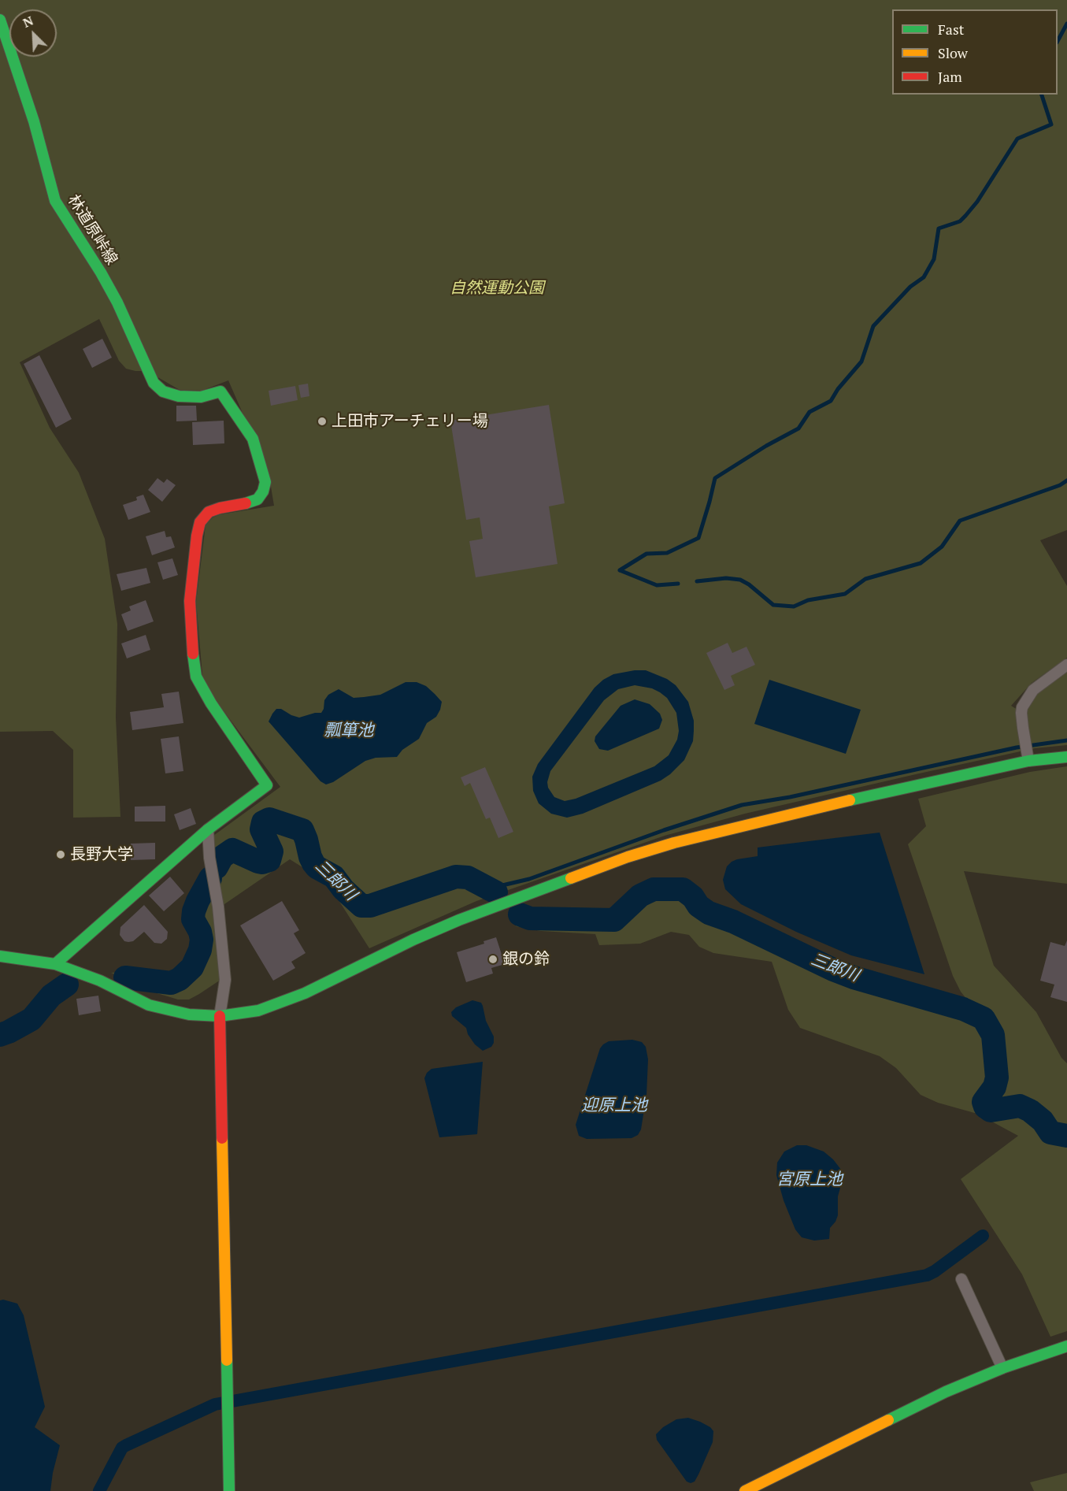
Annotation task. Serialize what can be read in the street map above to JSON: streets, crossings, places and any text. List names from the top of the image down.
{
  "streets": {
    "street": ["林道原峠線"]
  },
  "water": [
    "瓢箪池",
    "三郎川",
    "迎原上池",
    "宮原上池"
  ],
  "parks": ["自然運動公園"],
  "places": ["上田市アーチェリー場", "長野大学", "銀の鈴"],
  "legend": ["Fast", "Slow", "Jam"],
  "north": "top left"
}
